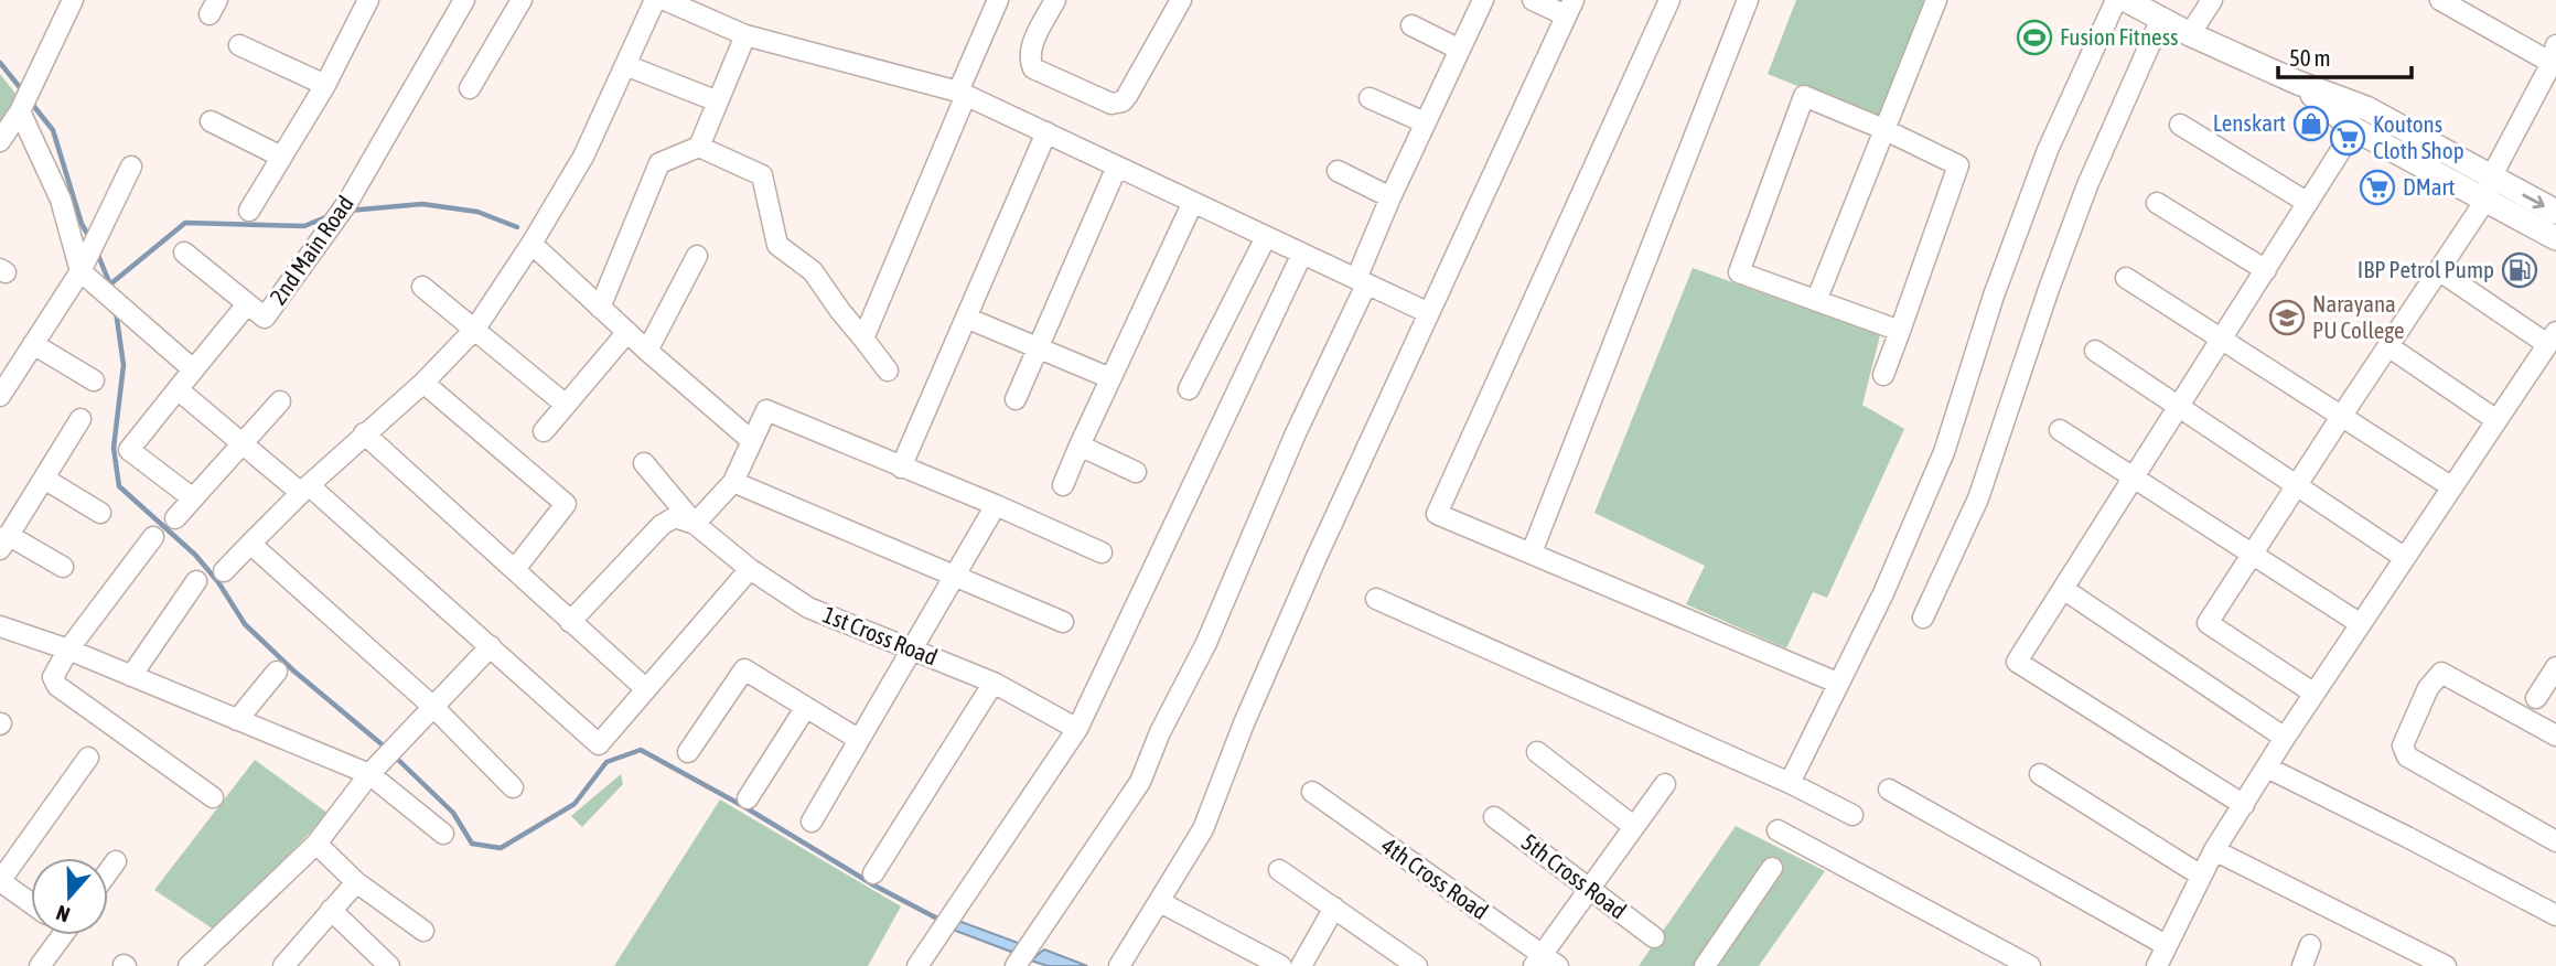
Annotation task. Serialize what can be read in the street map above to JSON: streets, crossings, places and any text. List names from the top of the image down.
{
  "streets": {
    "street": [
      "2nd Main Road",
      "1st Cross Road",
      "5th Cross Road",
      "4th Cross Road"
    ]
  },
  "places": {
    "sports": ["Fusion Fitness"],
    "shop": ["Lenskart"],
    "supermarket": ["Koutons Cloth Shop", "DMart"],
    "fuel station": ["IBP Petrol Pump"],
    "school or university": ["Narayana PU College"]
  },
  "scale_bar": "50 m",
  "north": "bottom"
}
